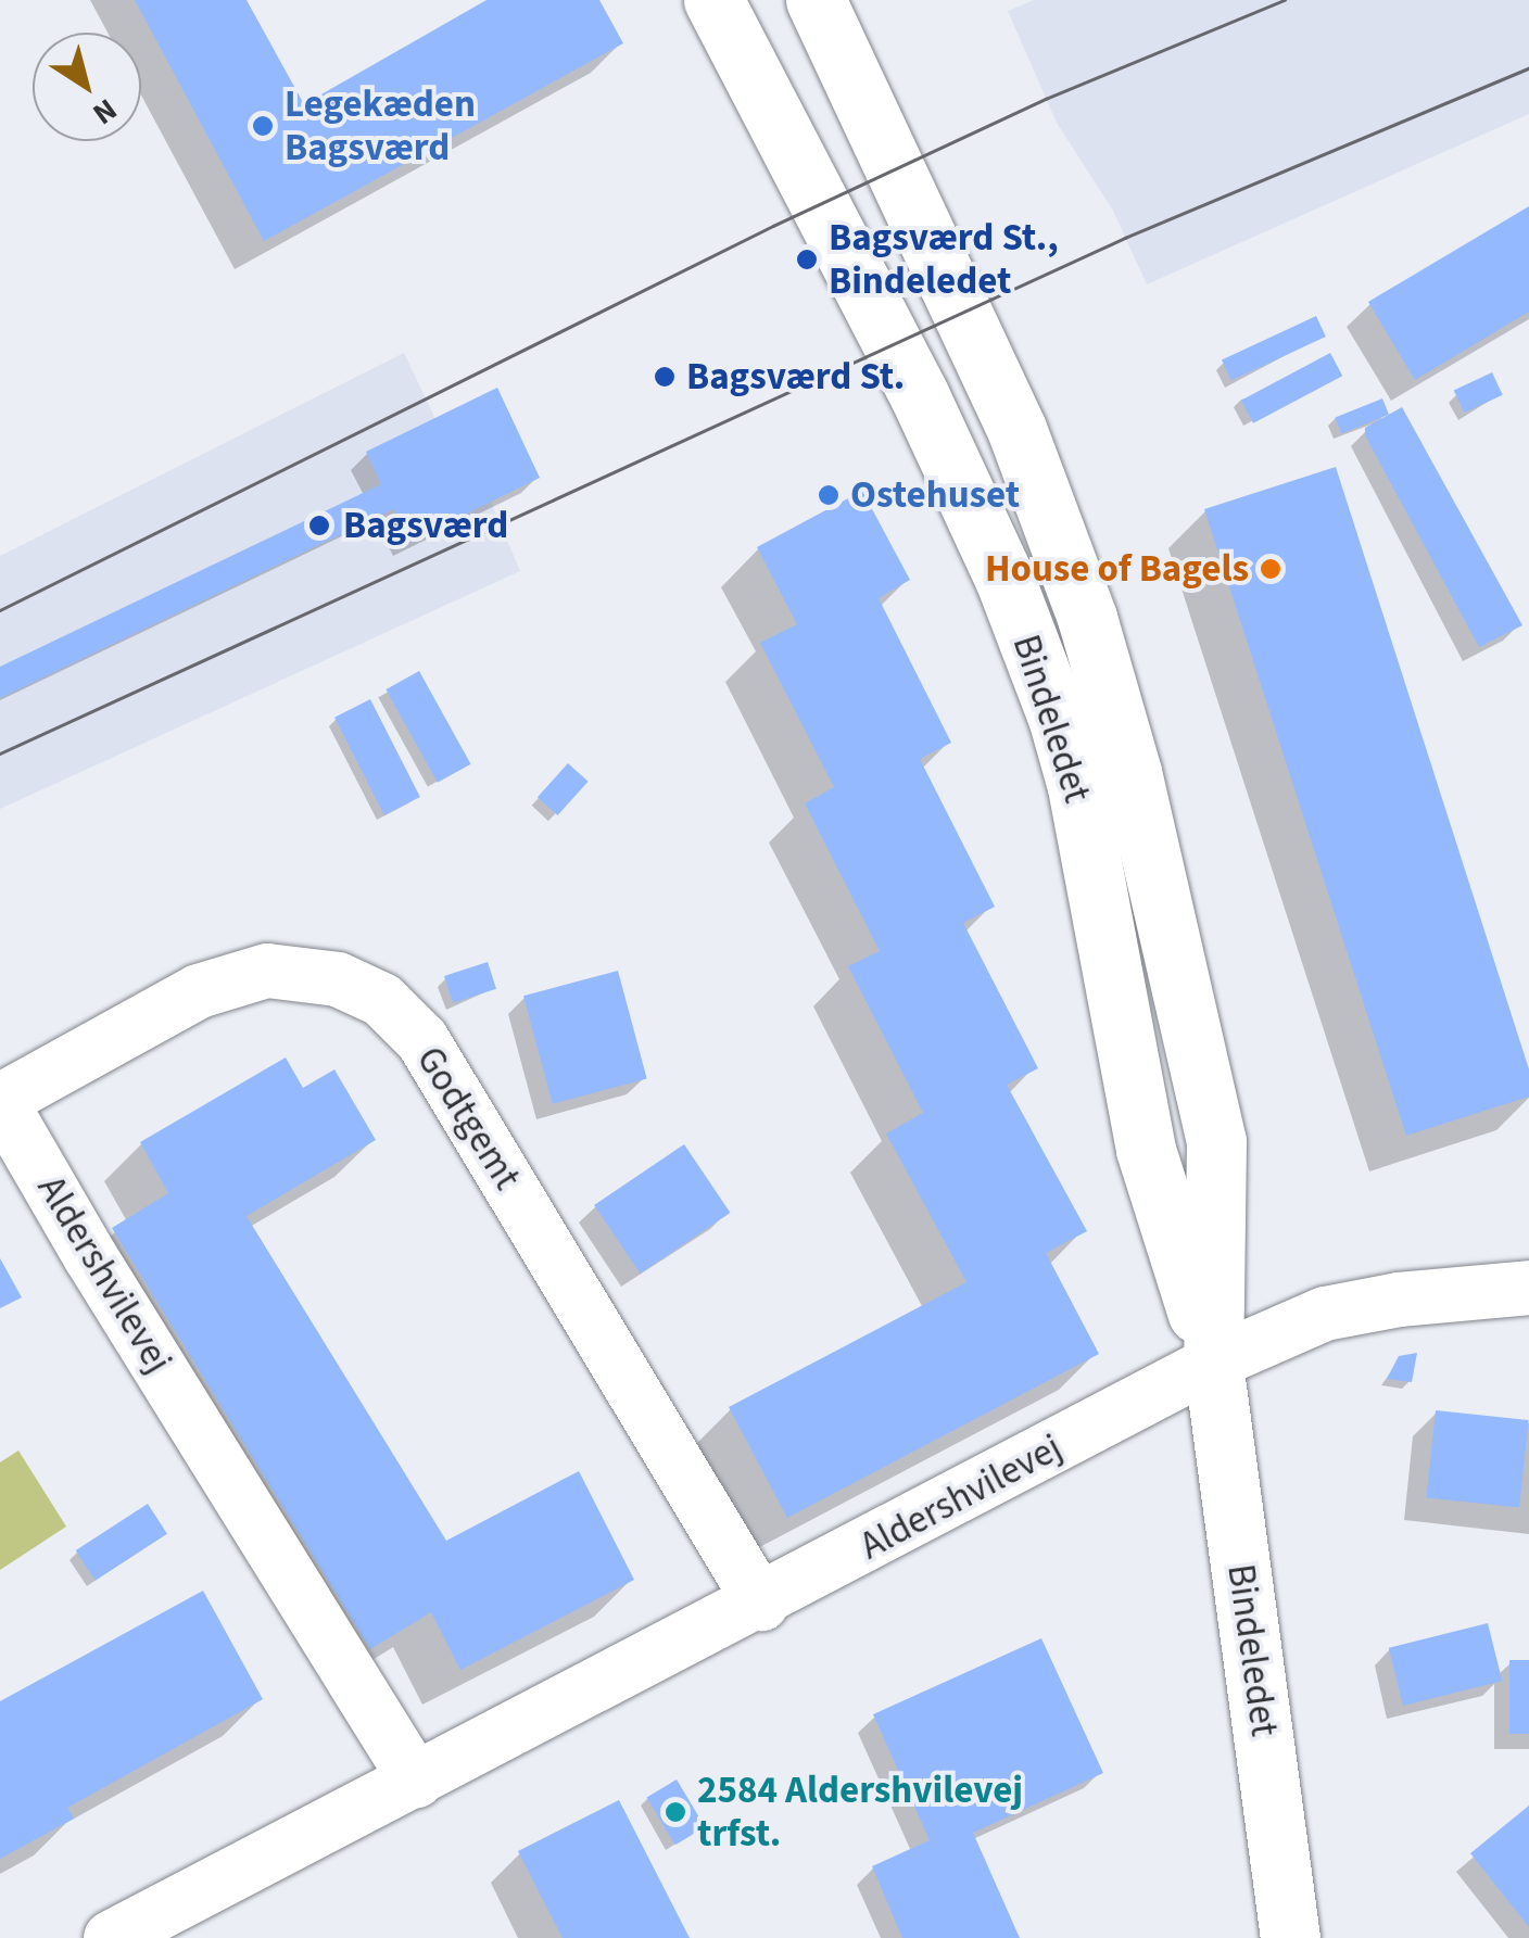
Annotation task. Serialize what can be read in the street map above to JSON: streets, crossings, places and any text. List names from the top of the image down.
{
  "streets": {
    "street": ["Bindeledet", "Godtgemt", "Aldershvilevej"]
  },
  "crossings": [
    ["Bindeledet", "Aldershvilevej"],
    ["Godtgemt", "Aldershvilevej"]
  ],
  "places": [
    "Legekæden Bagsværd",
    "Bagsværd St., Bindeledet",
    "Bagsværd St.",
    "Ostehuset",
    "Bagsværd",
    "House of Bagels",
    "2584 Aldershvilevej trfst."
  ],
  "north": "bottom right"
}
